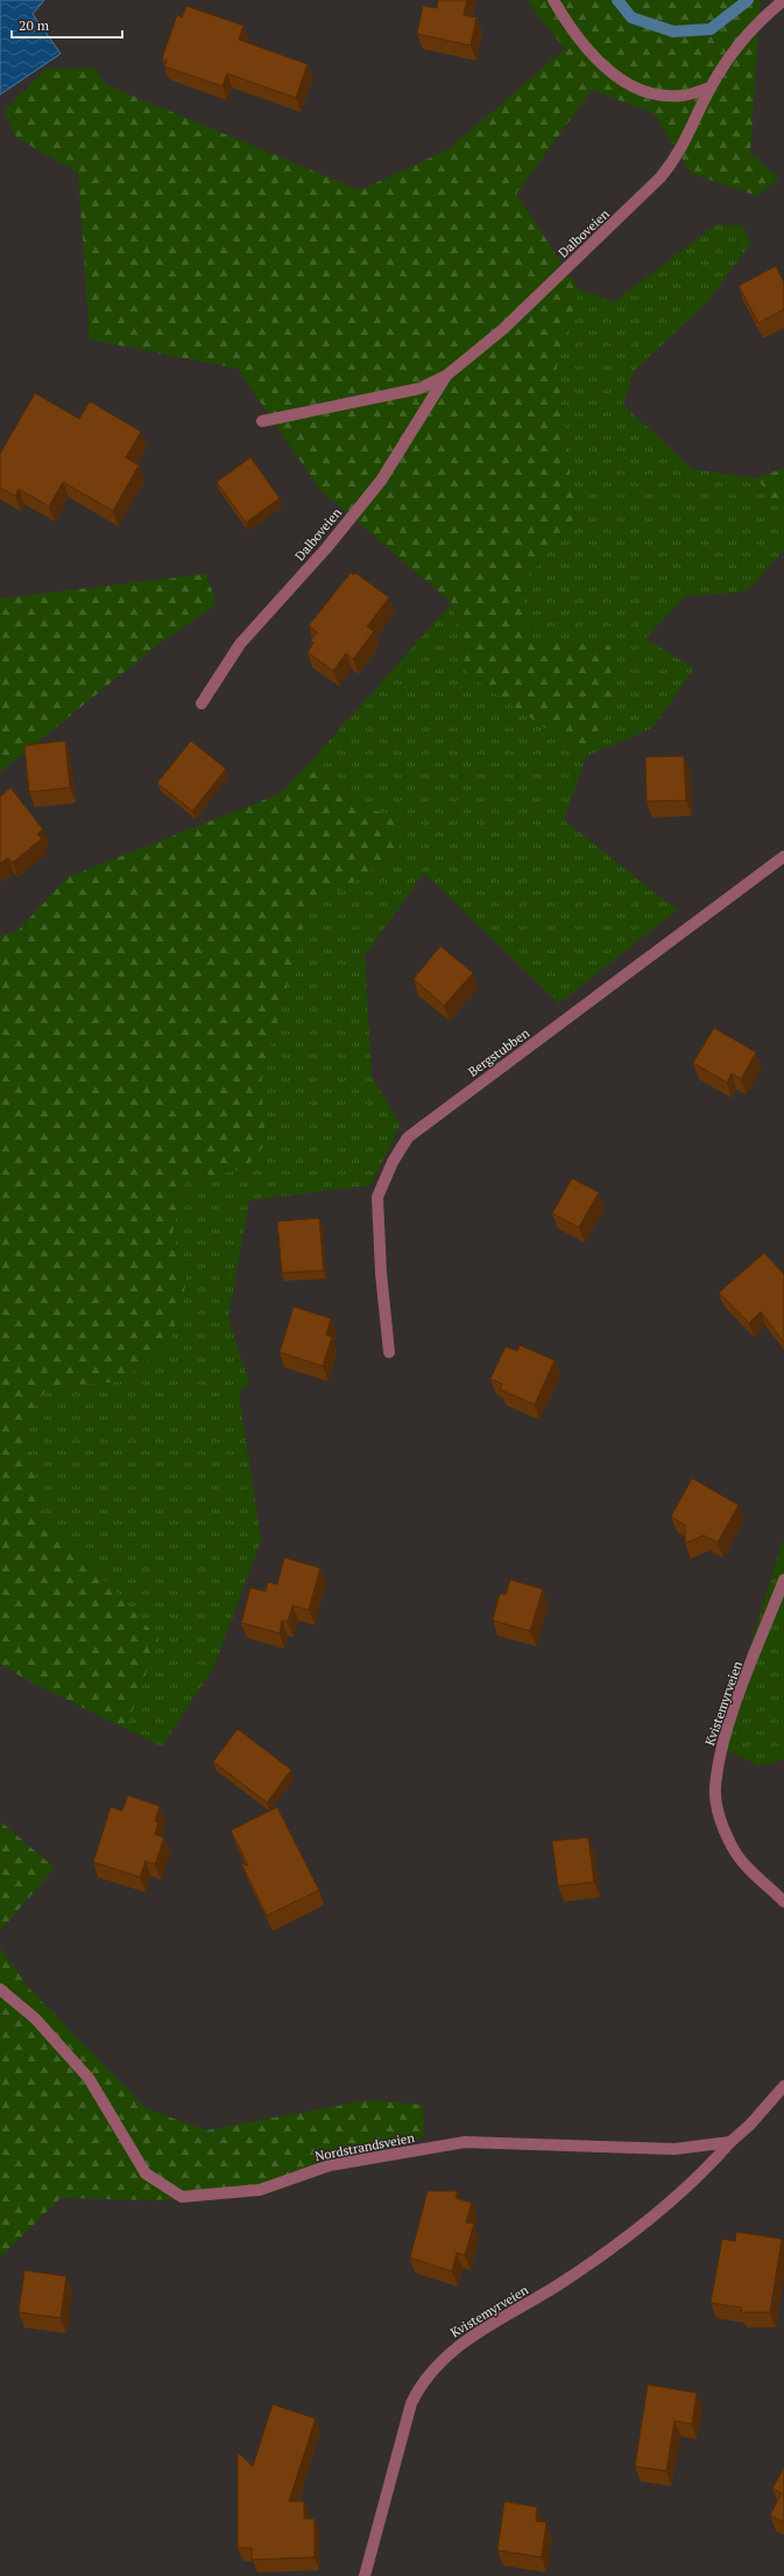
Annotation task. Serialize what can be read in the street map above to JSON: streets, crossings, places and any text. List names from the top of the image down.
{
  "streets": {
    "street": [
      "Dalboveien",
      "Bergstubben",
      "Kvistemyrveien",
      "Nordstrandsveien"
    ]
  },
  "crossings": [
    ["Kvistemyrveien", "Nordstrandsveien"]
  ],
  "scale_bar": "20 m"
}
